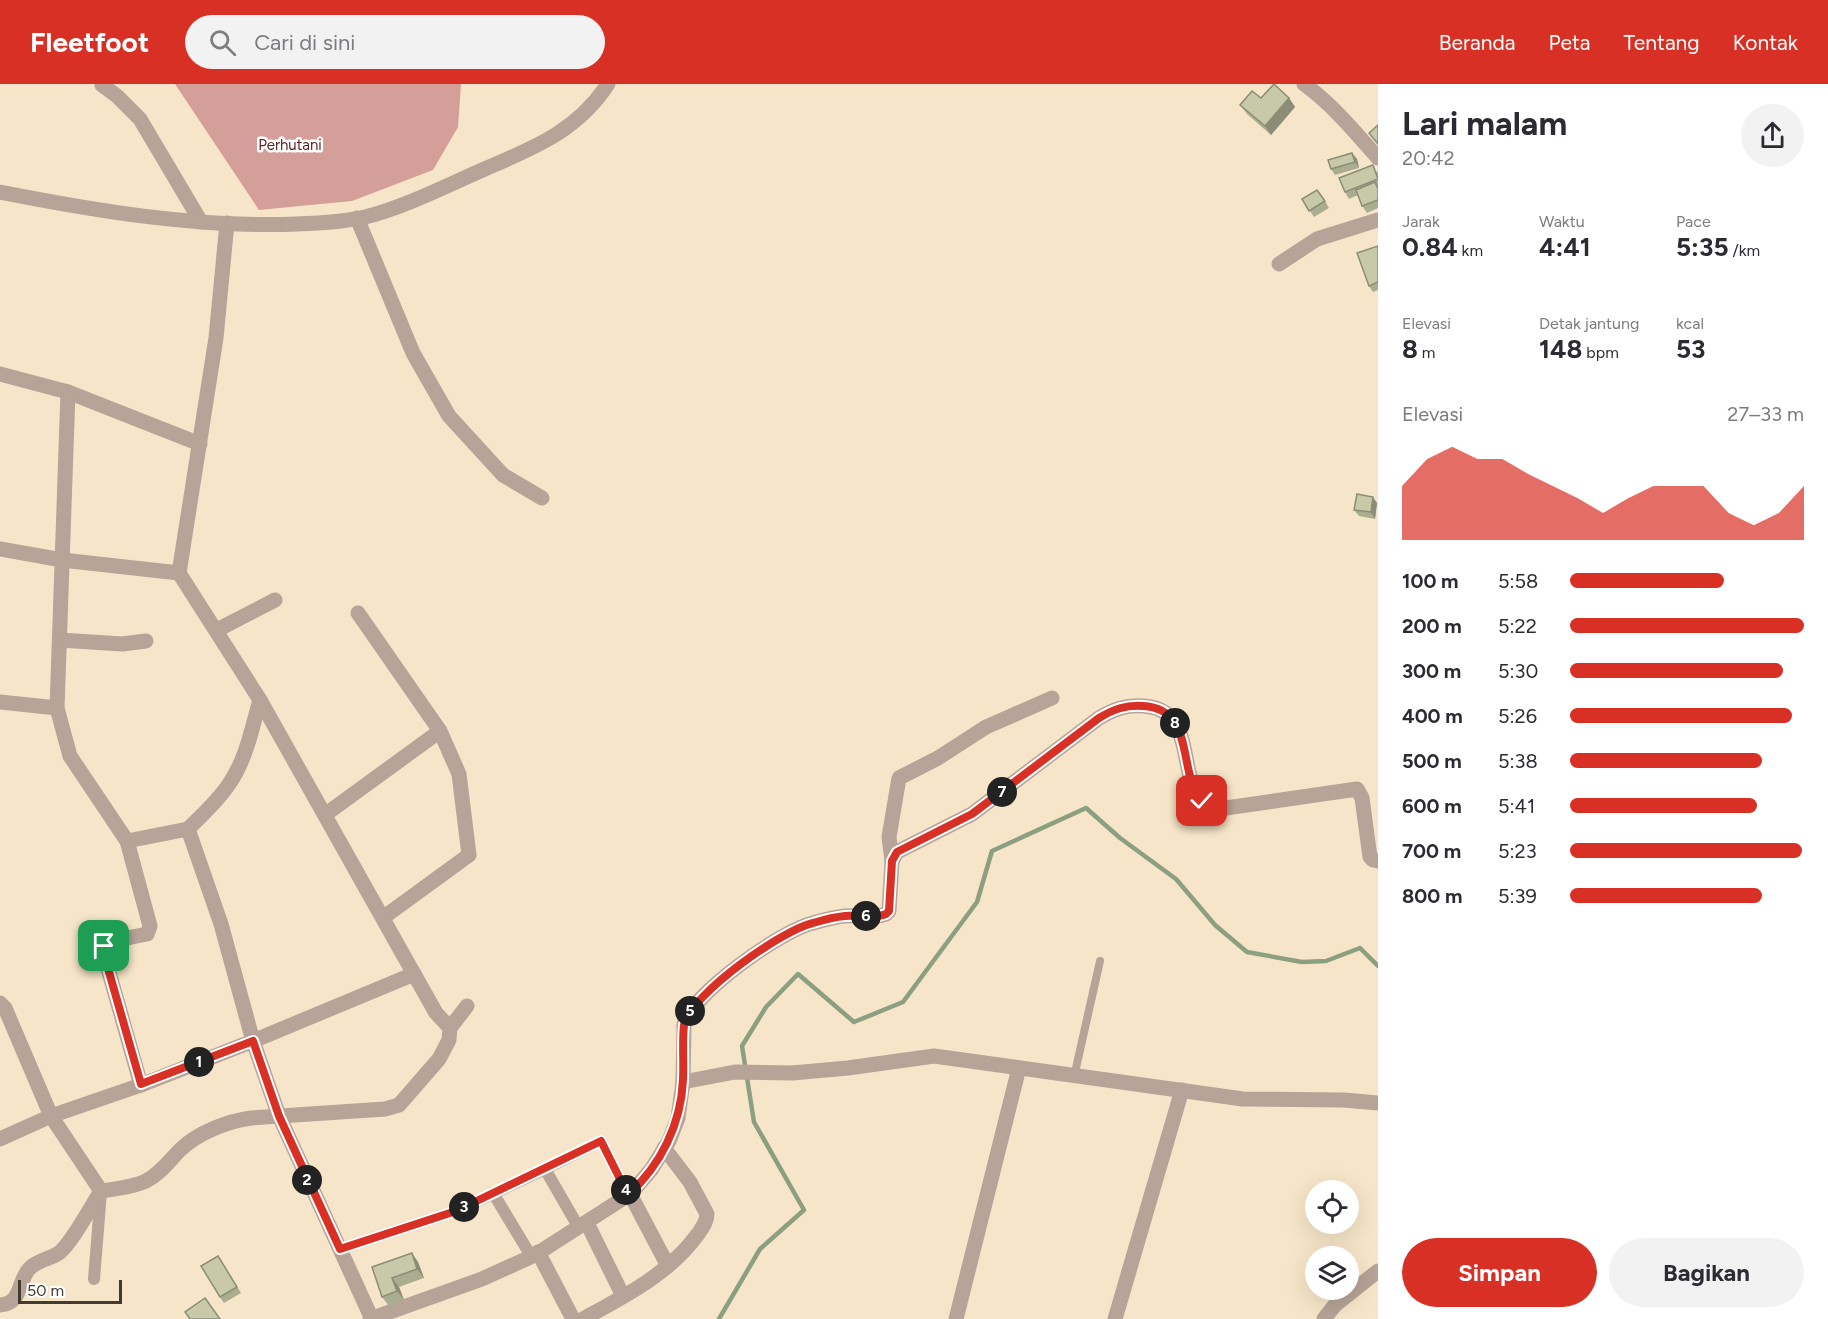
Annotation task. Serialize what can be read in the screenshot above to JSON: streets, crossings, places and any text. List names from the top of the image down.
{
  "parks": ["Perhutani"],
  "scale_bar": "50 m",
  "page": {
    "header": "Fleetfoot",
    "search": "Cari di sini",
    "nav": [
      "Beranda",
      "Peta",
      "Tentang",
      "Kontak"
    ],
    "heading": ["Lari malam", "20:42"],
    "stats": [
      ["Jarak", "0.84 km"],
      ["Waktu", "4:41"],
      ["Pace", "5:35 /km"],
      ["Elevasi", "8 m"],
      ["Detak jantung", "148 bpm"],
      ["kcal", "53"]
    ],
    "chart": ["Elevasi", "27–33 m"],
    "list": [
      {
        "name": "100 m",
        "note": "5:58"
      },
      {
        "name": "200 m",
        "note": "5:22"
      },
      {
        "name": "300 m",
        "note": "5:30"
      },
      {
        "name": "400 m",
        "note": "5:26"
      },
      {
        "name": "500 m",
        "note": "5:38"
      },
      {
        "name": "600 m",
        "note": "5:41"
      },
      {
        "name": "700 m",
        "note": "5:23"
      },
      {
        "name": "800 m",
        "note": "5:39"
      }
    ],
    "pins": [
      "8",
      "7",
      "6",
      "5",
      "1",
      "2",
      "4",
      "3"
    ],
    "buttons": ["Simpan", "Bagikan"],
    "scale": "50 m"
  }
}
